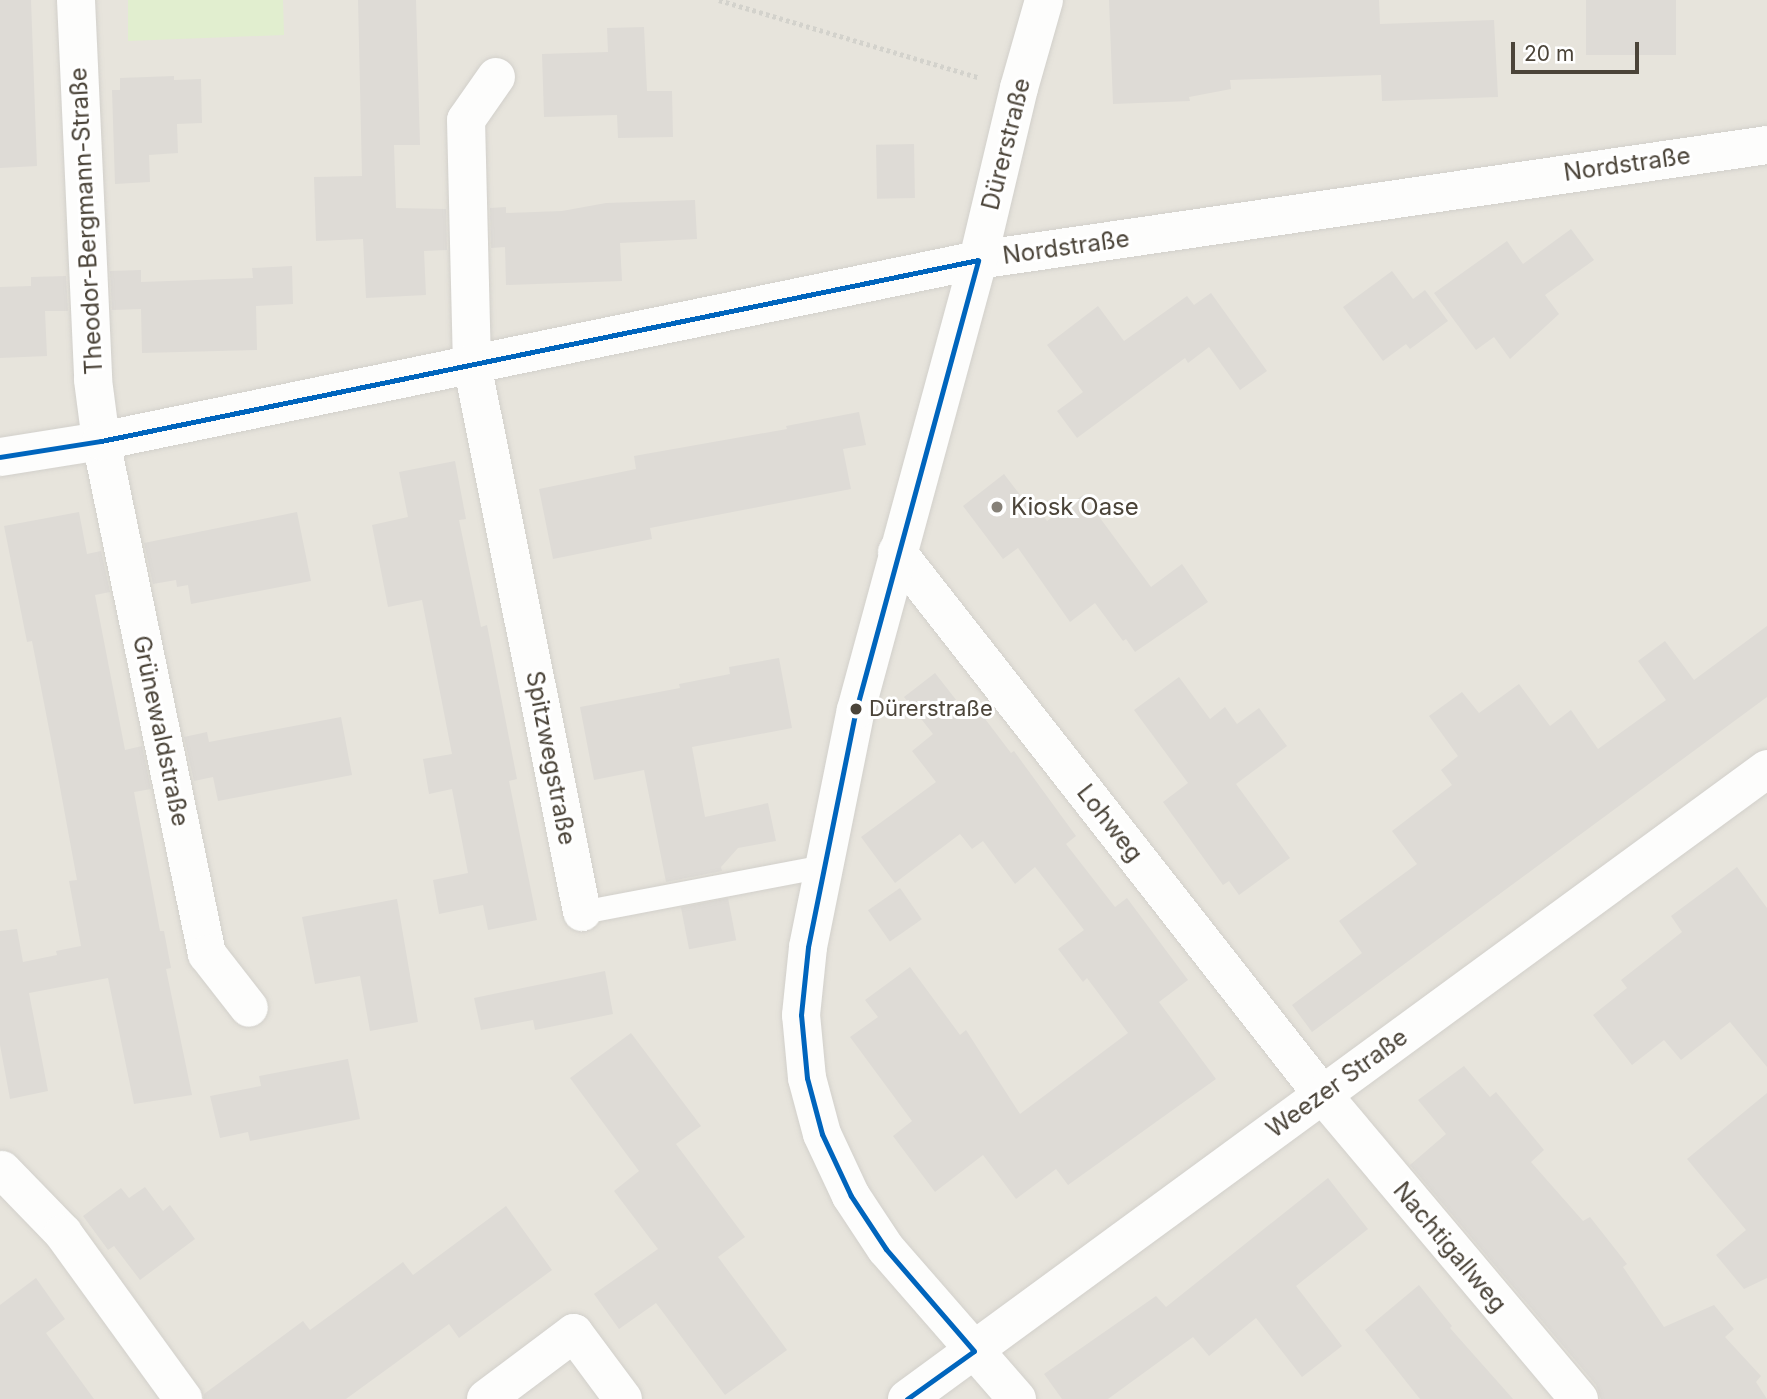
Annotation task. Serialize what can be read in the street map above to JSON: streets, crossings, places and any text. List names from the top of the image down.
{
  "streets": {
    "street": [
      "Dürerstraße",
      "Nordstraße",
      "Theodor-Bergmann-Straße",
      "Grünewaldstraße",
      "Spitzwegstraße",
      "Lohweg",
      "Weezer Straße",
      "Nachtigallweg"
    ]
  },
  "crossings": [
    ["Dürerstraße", "Nordstraße"],
    ["Dürerstraße", "Spitzwegstraße"],
    ["Dürerstraße", "Lohweg"],
    ["Dürerstraße", "Weezer Straße"],
    ["Nordstraße", "Theodor-Bergmann-Straße"],
    ["Nordstraße", "Grünewaldstraße"],
    ["Nordstraße", "Spitzwegstraße"],
    ["Theodor-Bergmann-Straße", "Grünewaldstraße"],
    ["Lohweg", "Weezer Straße"],
    ["Lohweg", "Nachtigallweg"],
    ["Weezer Straße", "Nachtigallweg"]
  ],
  "places": ["Kiosk Oase", "Dürerstraße"],
  "scale_bar": "20 m"
}
